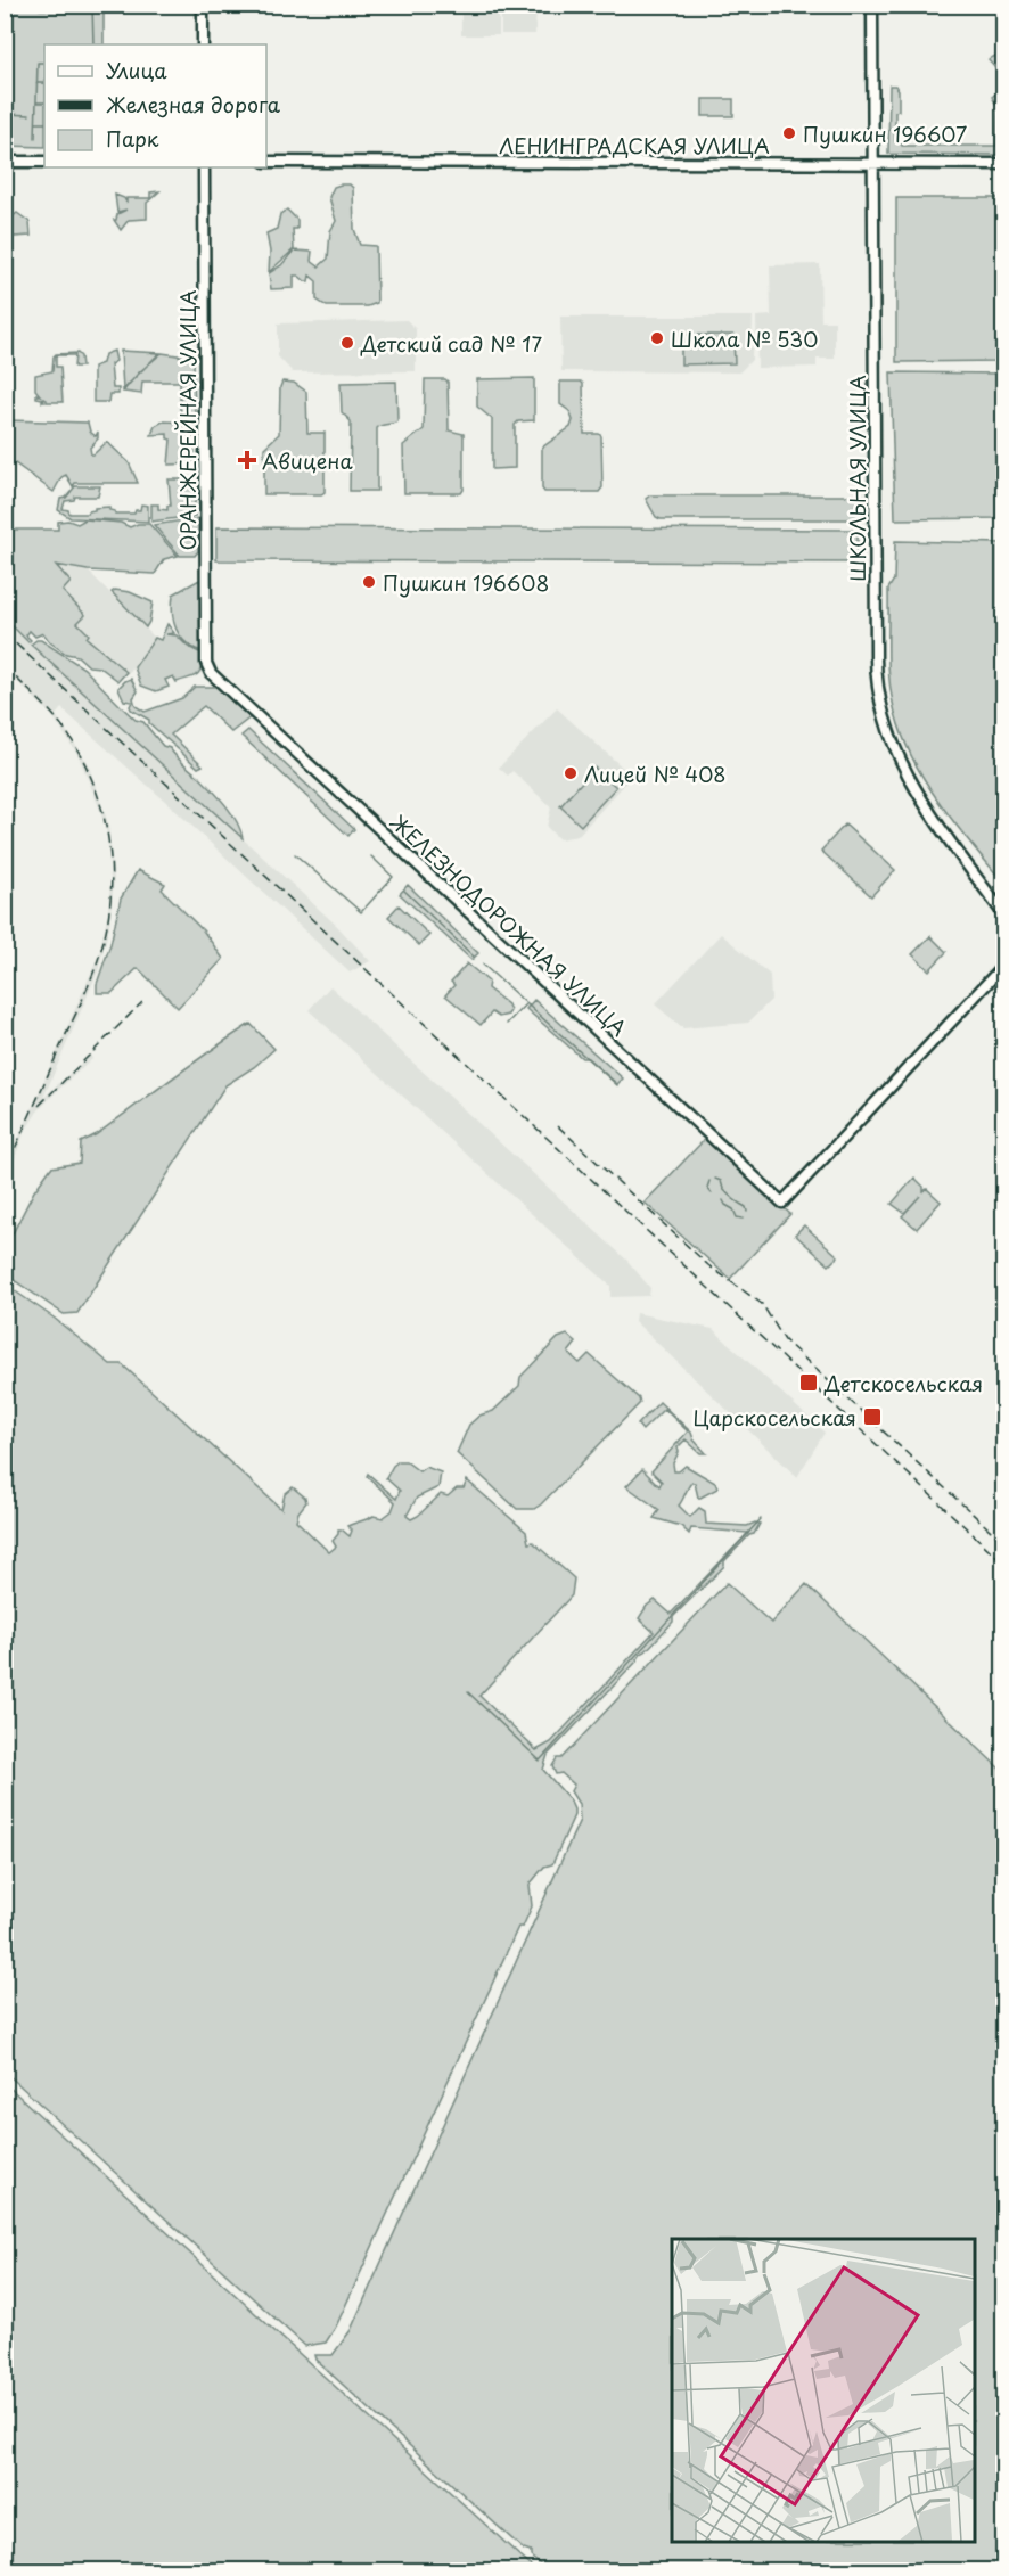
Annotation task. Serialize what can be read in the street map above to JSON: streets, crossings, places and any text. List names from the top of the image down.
{
  "streets": {
    "street": [
      "ЛЕНИНГРАДСКАЯ УЛИЦА",
      "ОРАНЖЕРЕЙНАЯ УЛИЦА",
      "ШКОЛЬНАЯ УЛИЦА",
      "ЖЕЛЕЗНОДОРОЖНАЯ УЛИЦА"
    ]
  },
  "crossings": [
    ["ЛЕНИНГРАДСКАЯ УЛИЦА", "ШКОЛЬНАЯ УЛИЦА"],
    ["ОРАНЖЕРЕЙНАЯ УЛИЦА", "ЖЕЛЕЗНОДОРОЖНАЯ УЛИЦА"]
  ],
  "places": {
    "other": [
      "Пушкин 196607",
      "Школа № 530",
      "Детский сад № 17",
      "Пушкин 196608",
      "Лицей № 408"
    ],
    "health": ["Авицена"],
    "transit": ["Детскосельская", "Царскосельская"]
  },
  "legend": ["Улица", "Железная дорога", "Парк"]
}
